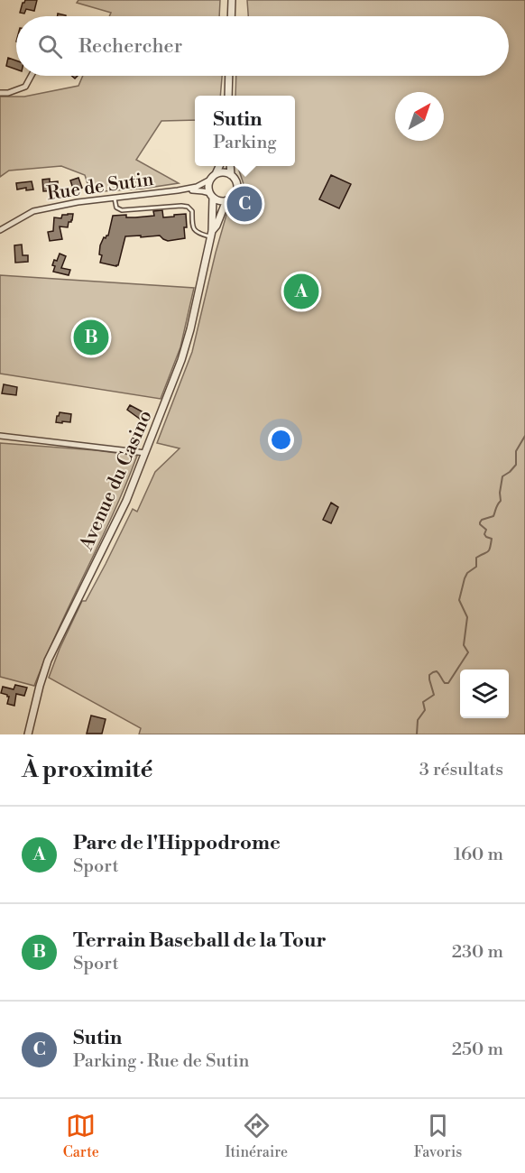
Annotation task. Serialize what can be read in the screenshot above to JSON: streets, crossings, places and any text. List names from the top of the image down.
{
  "streets": {
    "street": ["Rue de Sutin", "Avenue du Casino"]
  },
  "north": "top right",
  "page": {
    "search": "Rechercher",
    "popup": ["Sutin", "Parking"],
    "pins": ["C", "A", "B"],
    "heading": ["À proximité", "3 résultats"],
    "list": [
      {
        "mark": "A",
        "name": "Parc de l'Hippodrome",
        "note": "Sport",
        "value": "160 m"
      },
      {
        "mark": "B",
        "name": "Terrain Baseball de la Tour",
        "note": "Sport",
        "value": "230 m"
      },
      {
        "mark": "C",
        "name": "Sutin",
        "note": "Parking · Rue de Sutin",
        "value": "250 m"
      }
    ],
    "nav": ["Carte", "Itinéraire", "Favoris"]
  }
}
